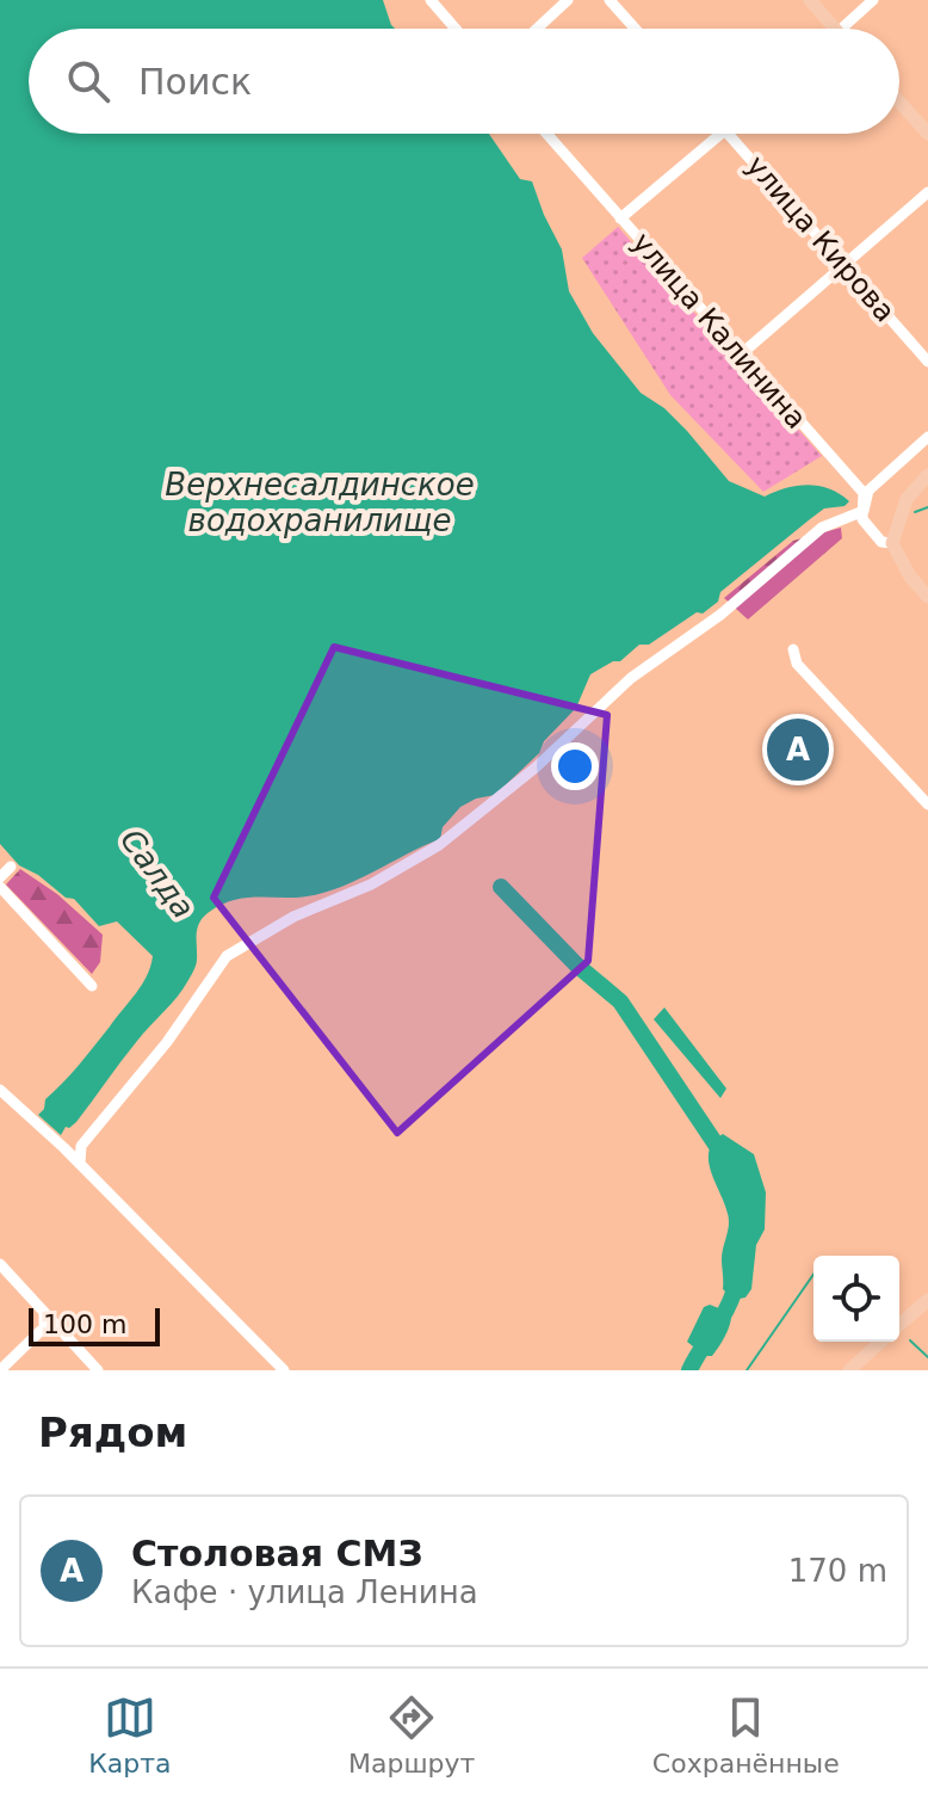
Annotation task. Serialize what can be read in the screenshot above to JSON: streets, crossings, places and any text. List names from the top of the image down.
{
  "streets": {
    "street": ["улица Кирова", "улица Калинина"]
  },
  "water": ["Верхнесалдинское водохранилище", "Салда"],
  "scale_bar": "100 m",
  "page": {
    "search": "Поиск",
    "pins": "A",
    "scale": "100 m",
    "heading": "Рядом",
    "list": [
      {
        "mark": "A",
        "name": "Столовая СМЗ",
        "note": "Кафе · улица Ленина",
        "value": "170 m"
      }
    ],
    "nav": ["Карта", "Маршрут", "Сохранённые"]
  }
}
